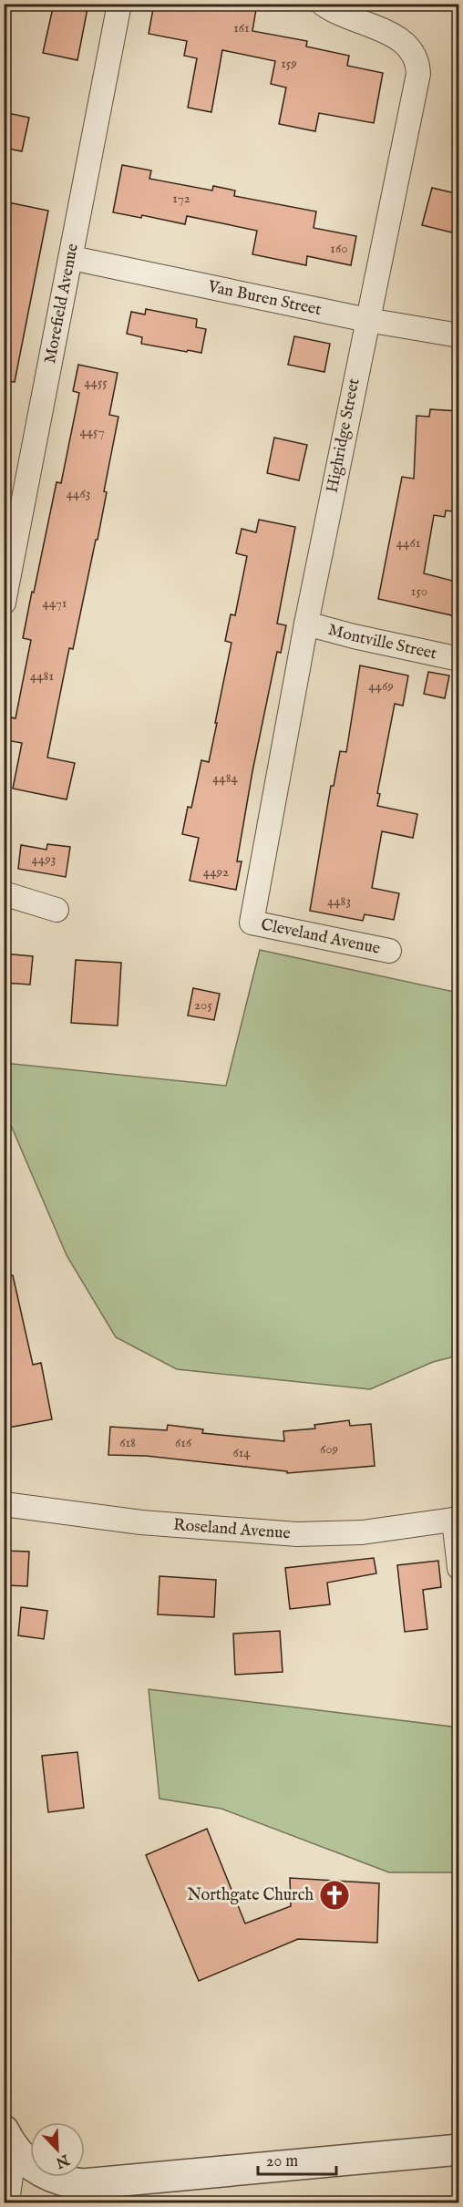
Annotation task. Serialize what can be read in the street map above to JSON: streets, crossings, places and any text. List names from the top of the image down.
{
  "streets": {
    "street": [
      "Van Buren Street",
      "Morefield Avenue",
      "Highridge Street",
      "Montville Street",
      "Cleveland Avenue",
      "Roseland Avenue"
    ]
  },
  "crossings": [
    ["Van Buren Street", "Morefield Avenue"],
    ["Van Buren Street", "Highridge Street"],
    ["Highridge Street", "Montville Street"],
    ["Highridge Street", "Cleveland Avenue"]
  ],
  "places": {
    "church": ["Northgate Church"]
  },
  "house_numbers": [
    "161",
    "159",
    "172",
    "160",
    "4455",
    "4457",
    "4463",
    "4461",
    "150",
    "4471",
    "4481",
    "4469",
    "4484",
    "4493",
    "4492",
    "4483",
    "205",
    "618",
    "616",
    "609",
    "614"
  ],
  "scale_bar": "20 m",
  "north": "bottom right"
}
